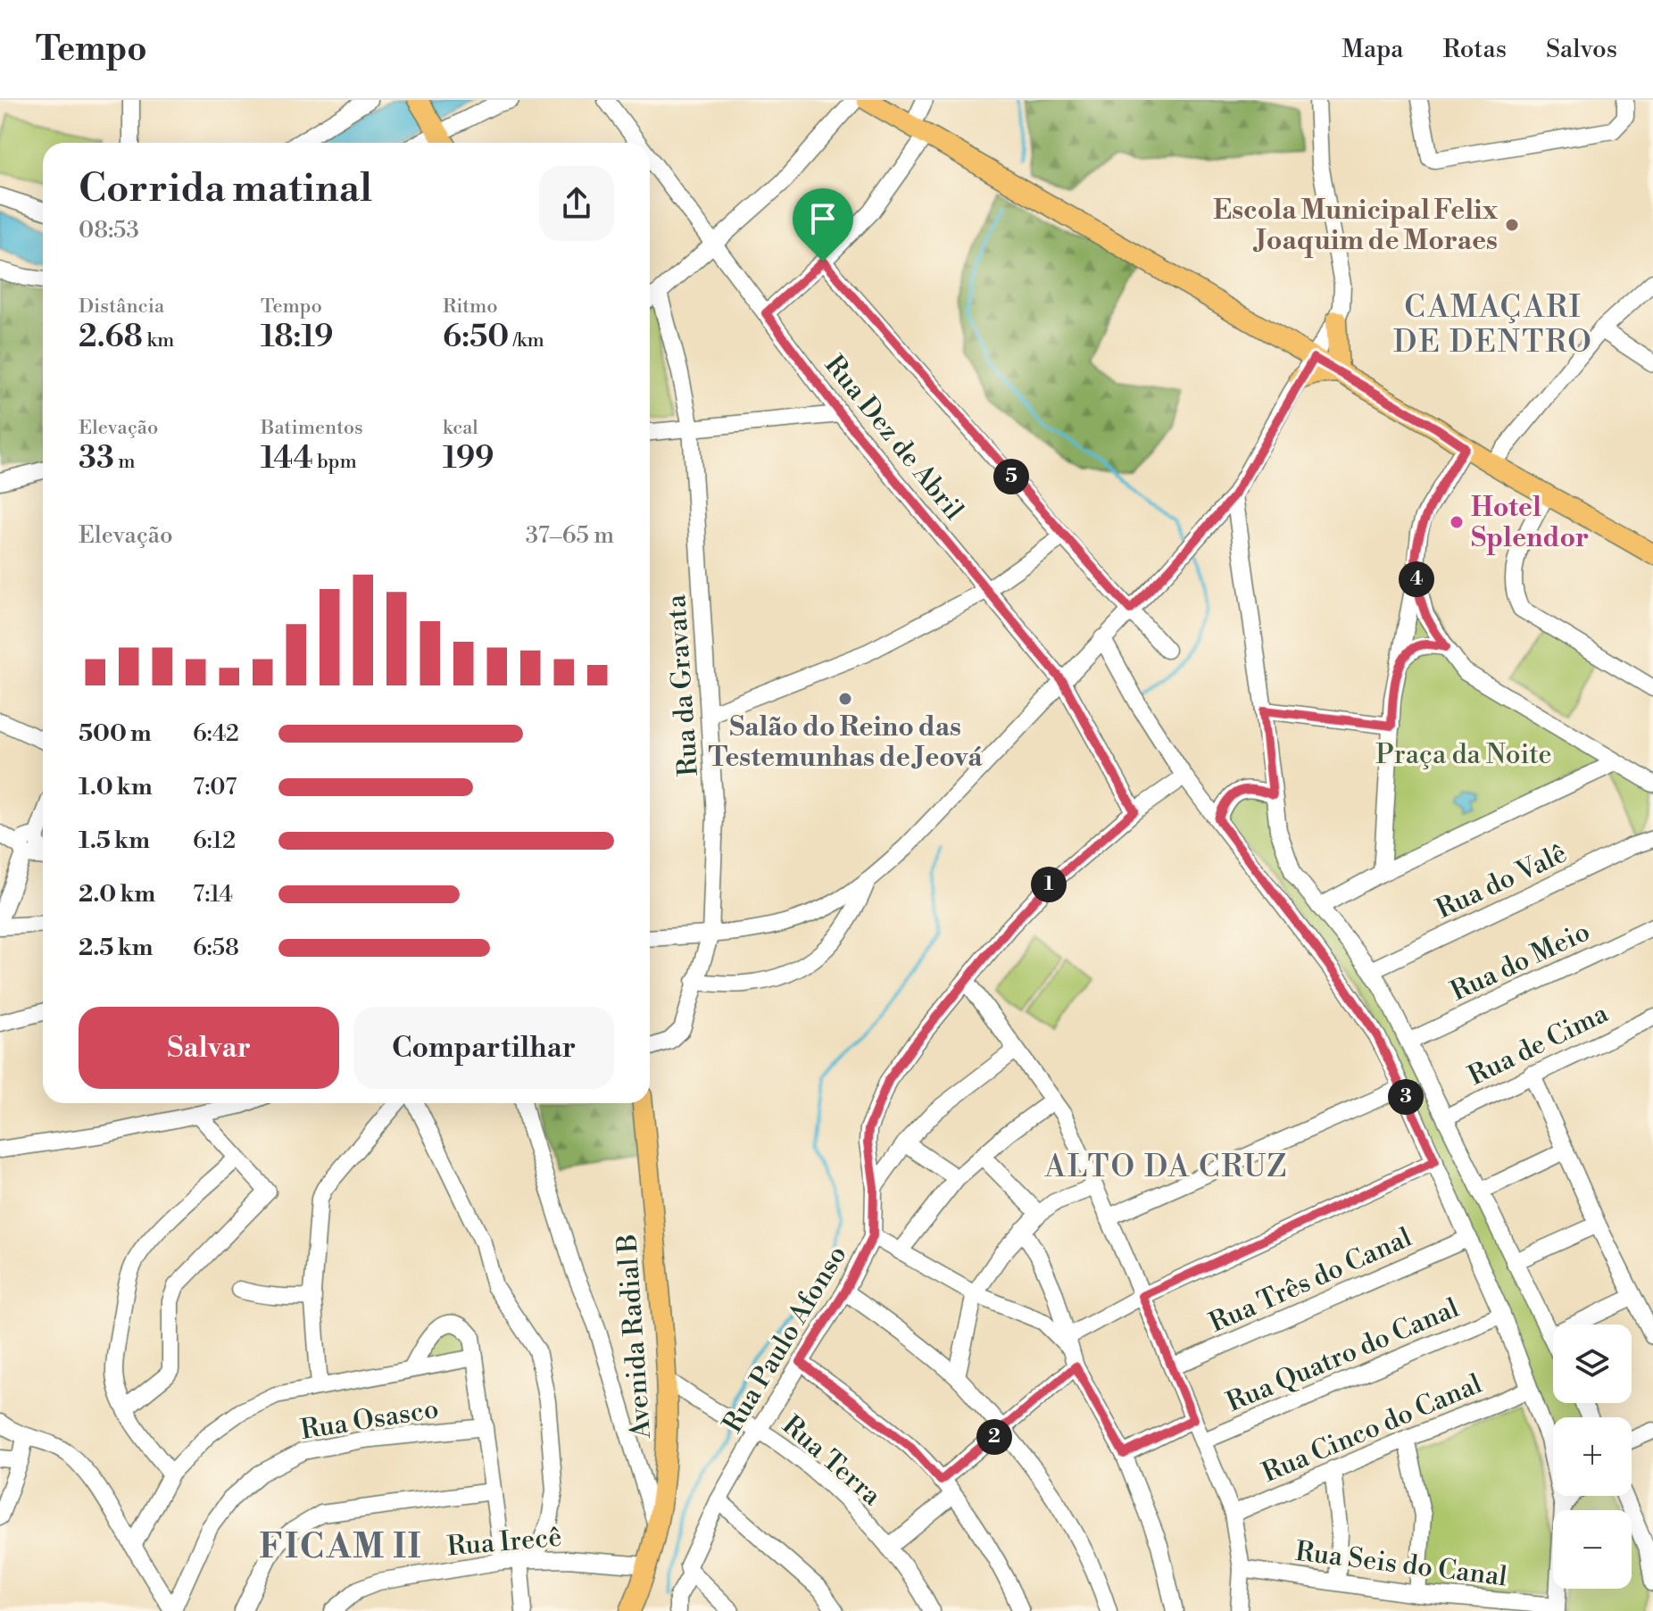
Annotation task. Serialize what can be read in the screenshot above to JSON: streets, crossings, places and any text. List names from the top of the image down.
{
  "streets": {
    "main road": ["Avenida Radial B"],
    "street": [
      "Rua Dez de Abril",
      "Rua da Gravata",
      "Rua do Valê",
      "Rua do Meio",
      "Rua de Cima",
      "Rua Três do Canal",
      "Rua Paulo Afonso",
      "Rua Quatro do Canal",
      "Rua Osasco",
      "Rua Cinco do Canal",
      "Rua Terra",
      "Rua Irecê",
      "Rua Seis do Canal"
    ]
  },
  "crossings": [
    ["Rua Dez de Abril", "Rua Paulo Afonso"],
    ["Avenida Radial B", "Rua Terra"],
    ["Avenida Radial B", "Rua Irecê"],
    ["Rua Paulo Afonso", "Rua Terra"]
  ],
  "districts": ["CAMAÇARI DE DENTRO", "ALTO DA CRUZ", "FICAM II"],
  "parks": ["Praça da Noite"],
  "places": ["Escola Municipal Felix Joaquim de Moraes", "Hotel Splendor", "Salão do Reino das Testemunhas de Jeová"],
  "page": {
    "header": "Tempo",
    "nav": ["Mapa", "Rotas", "Salvos"],
    "heading": ["Corrida matinal", "08:53"],
    "stats": [
      ["Distância", "2.68 km"],
      ["Tempo", "18:19"],
      ["Ritmo", "6:50 /km"],
      ["Elevação", "33 m"],
      ["Batimentos", "144 bpm"],
      ["kcal", "199"]
    ],
    "pins": [
      "5",
      "4",
      "1",
      "3",
      "2"
    ],
    "chart": ["Elevação", "37–65 m"],
    "list": [
      {
        "name": "500 m",
        "note": "6:42"
      },
      {
        "name": "1.0 km",
        "note": "7:07"
      },
      {
        "name": "1.5 km",
        "note": "6:12"
      },
      {
        "name": "2.0 km",
        "note": "7:14"
      },
      {
        "name": "2.5 km",
        "note": "6:58"
      }
    ],
    "buttons": ["Salvar", "Compartilhar"],
    "map_buttons": ["+", "−"]
  }
}
